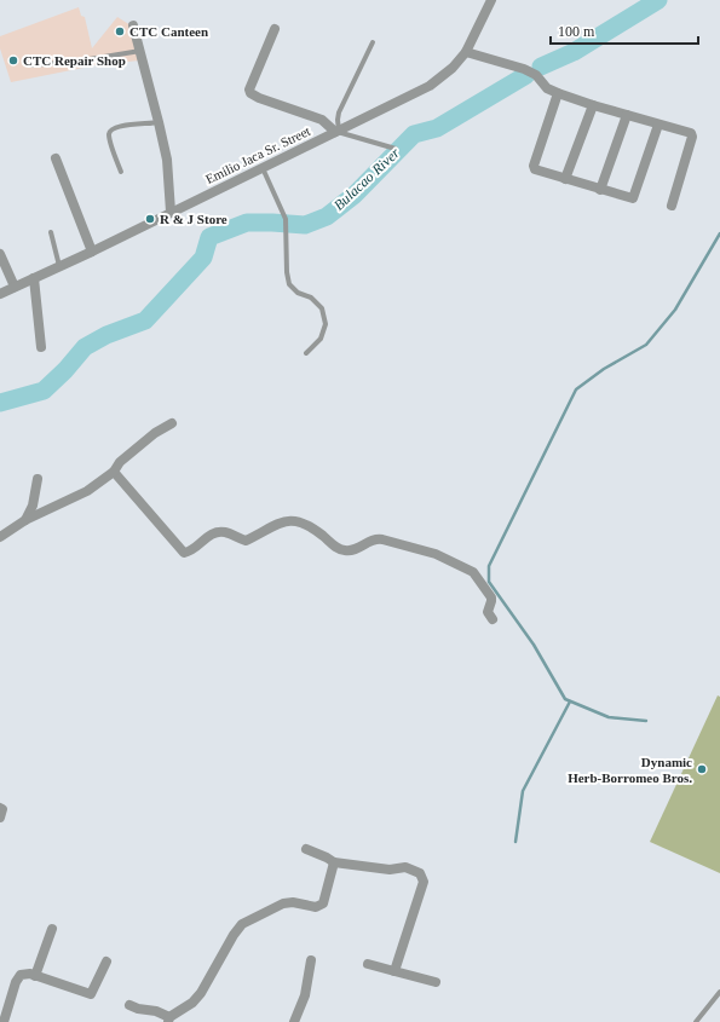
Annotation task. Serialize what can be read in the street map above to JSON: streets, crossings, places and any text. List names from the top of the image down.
{
  "streets": {
    "street": ["Emilio Jaca Sr. Street"]
  },
  "water": ["Bulacao River"],
  "places": [
    "CTC Canteen",
    "CTC Repair Shop",
    "R & J Store",
    "Dynamic Herb-Borromeo Bros."
  ],
  "scale_bar": "100 m"
}
